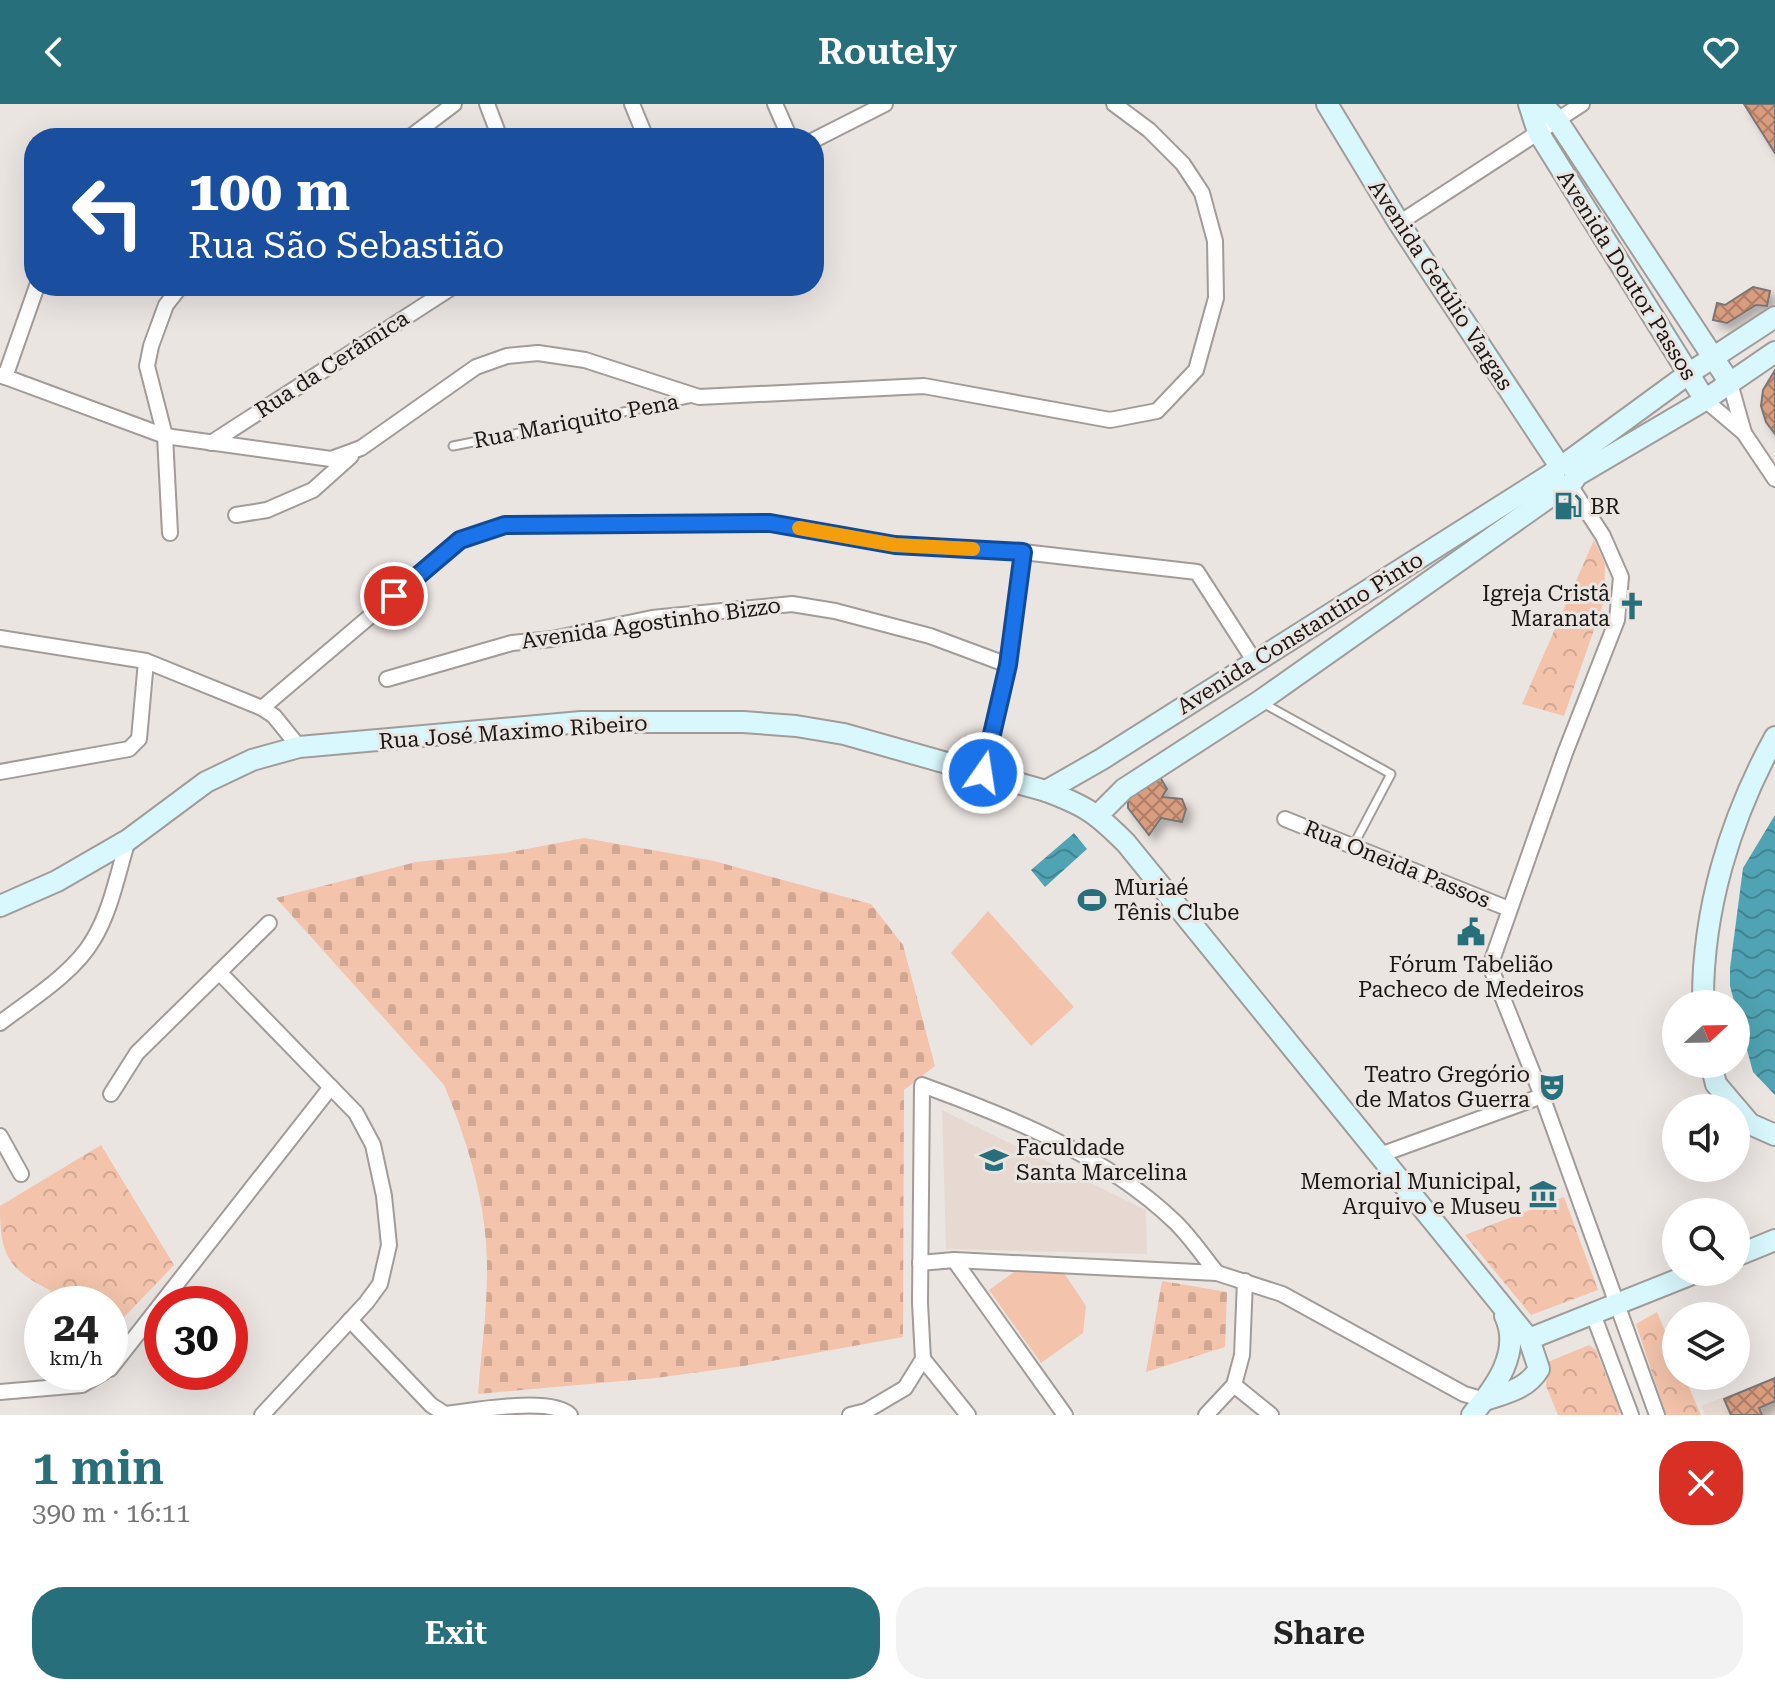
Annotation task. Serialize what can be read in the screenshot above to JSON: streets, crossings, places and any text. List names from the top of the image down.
{
  "streets": {
    "street": [
      "Avenida Doutor Passos",
      "Avenida Getúlio Vargas",
      "Rua da Cerâmica",
      "Avenida Agostinho Bizzo",
      "Avenida Constantino Pinto",
      "Rua José Maximo Ribeiro",
      "Rua Oneida Passos"
    ],
    "lane": ["Rua Mariquito Pena"]
  },
  "crossings": [
    ["Avenida Doutor Passos", "Avenida Constantino Pinto"],
    ["Avenida Getúlio Vargas", "Avenida Constantino Pinto"],
    ["Avenida Constantino Pinto", "Rua José Maximo Ribeiro"]
  ],
  "places": {
    "fuel station": ["BR"],
    "church": ["Igreja Cristâ Maranata"],
    "sports": ["Muriaé Tênis Clube"],
    "public building": ["Fórum Tabelião Pacheco de Medeiros"],
    "theatre": ["Teatro Gregório de Matos Guerra"],
    "school or university": ["Faculdade Santa Marcelina"],
    "museum": ["Memorial Municipal, Arquivo e Museu"]
  },
  "north": "right",
  "page": {
    "header": "Routely",
    "turn": ["100 m", "Rua São Sebastião"],
    "speed": "24 km/h",
    "limit": "30",
    "heading": ["1 min", "390 m · 16:11"],
    "buttons": ["Exit", "Share"]
  }
}
